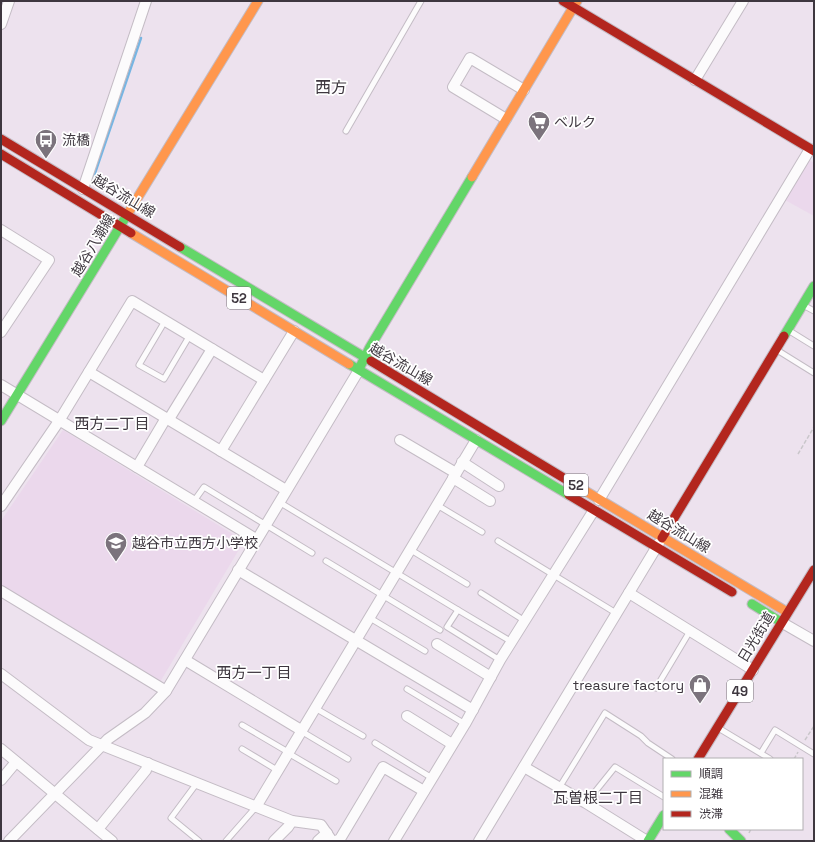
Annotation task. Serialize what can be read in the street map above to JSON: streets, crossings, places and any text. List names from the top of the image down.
{
  "streets": {
    "main road": [
      "越谷流山線",
      "越谷八潮線",
      "52",
      "日光街道",
      "49"
    ]
  },
  "crossings": [
    ["越谷流山線", "越谷八潮線"],
    ["越谷流山線", "日光街道"]
  ],
  "districts": [
    "西方",
    "西方二丁目",
    "西方一丁目",
    "瓦曽根二丁目"
  ],
  "places": {
    "supermarket": ["ベルク"],
    "bus stop": ["流橋"],
    "school or university": ["越谷市立西方小学校"],
    "shop": ["treasure factory"]
  },
  "legend": ["順調", "混雑", "渋滞"]
}
